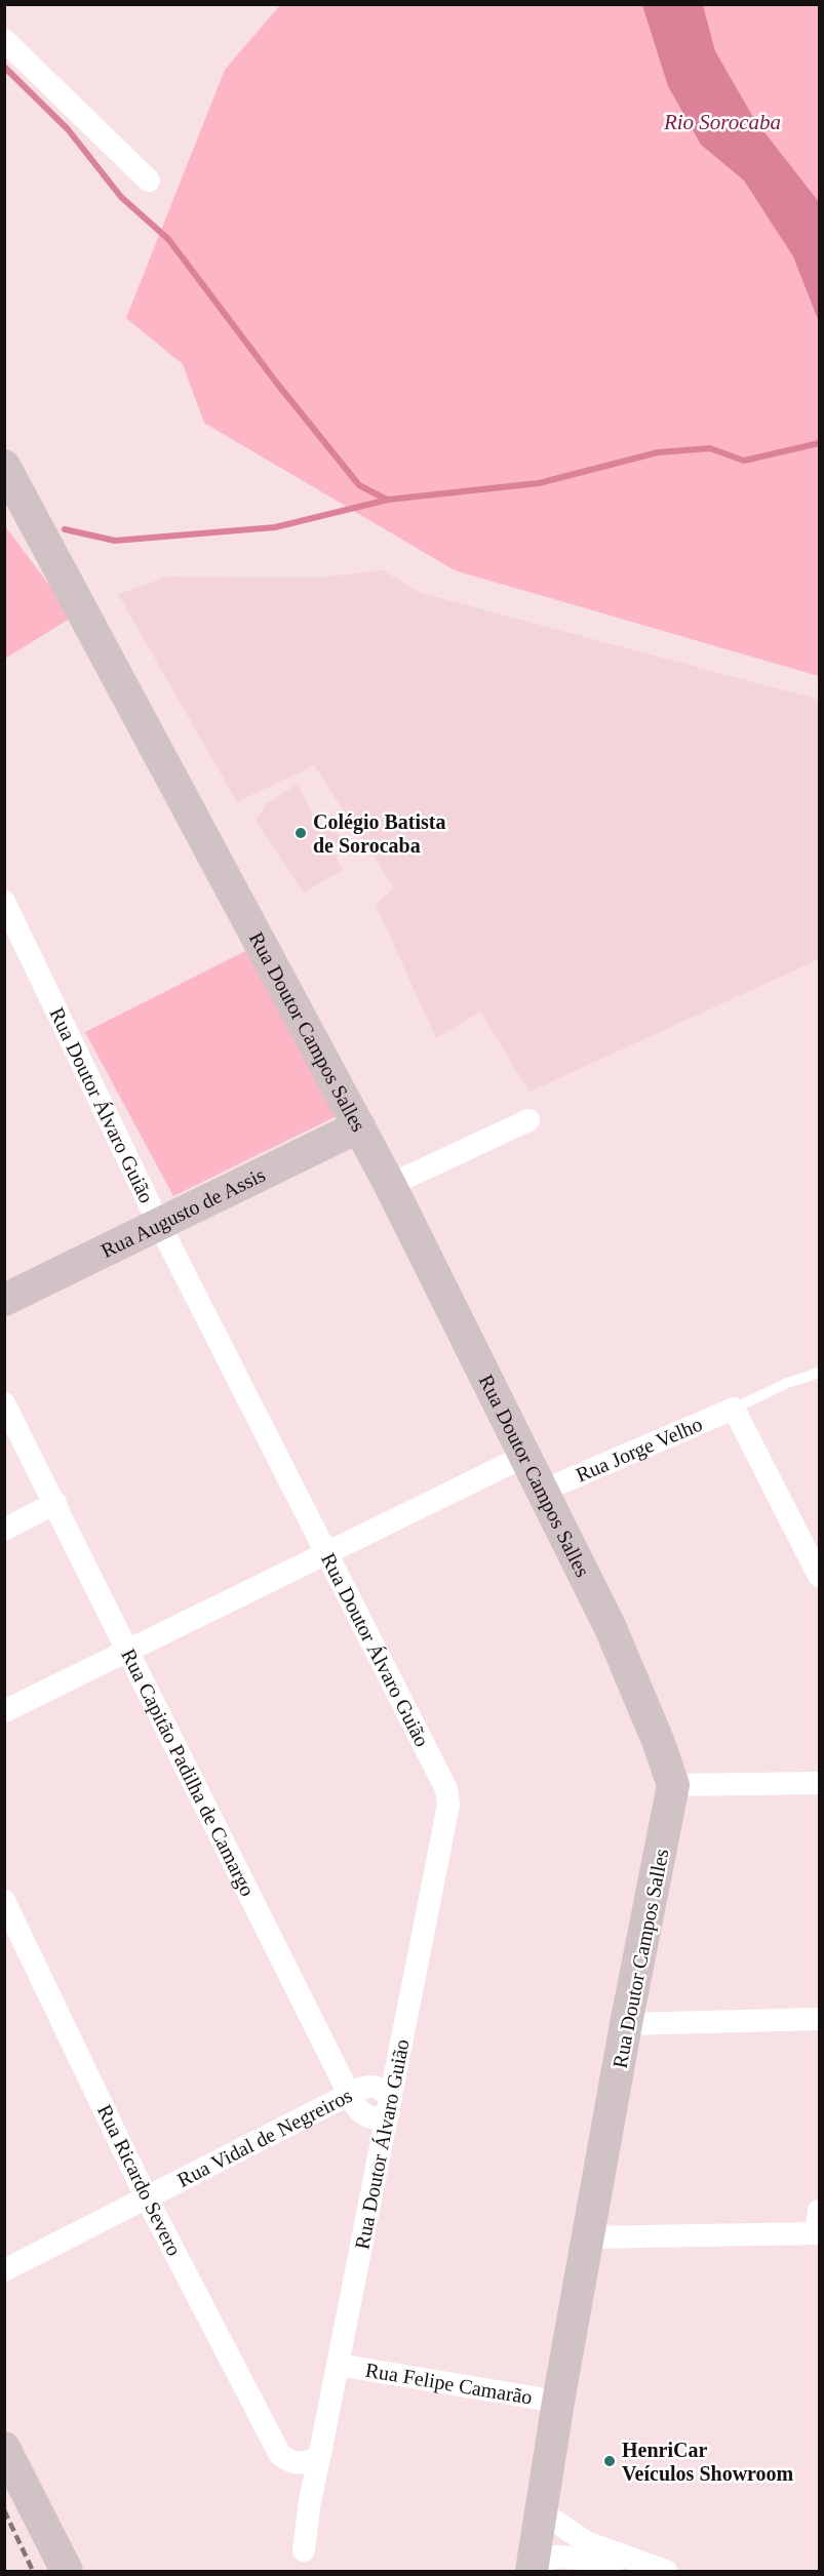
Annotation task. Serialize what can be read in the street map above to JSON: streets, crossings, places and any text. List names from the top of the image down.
{
  "streets": {
    "main road": ["Rua Doutor Campos Salles", "Rua Augusto de Assis"],
    "street": [
      "Rua Doutor Álvaro Guião",
      "Rua Jorge Velho",
      "Rua Capitão Padilha de Camargo",
      "Rua Vidal de Negreiros",
      "Rua Ricardo Severo",
      "Rua Felipe Camarão"
    ]
  },
  "crossings": [
    ["Rua Doutor Campos Salles", "Rua Augusto de Assis"],
    ["Rua Doutor Campos Salles", "Rua Jorge Velho"],
    ["Rua Doutor Campos Salles", "Rua Felipe Camarão"],
    ["Rua Doutor Álvaro Guião", "Rua Augusto de Assis"],
    ["Rua Doutor Álvaro Guião", "Rua Capitão Padilha de Camargo"],
    ["Rua Doutor Álvaro Guião", "Rua Ricardo Severo"],
    ["Rua Doutor Álvaro Guião", "Rua Felipe Camarão"],
    ["Rua Capitão Padilha de Camargo", "Rua Vidal de Negreiros"],
    ["Rua Vidal de Negreiros", "Rua Ricardo Severo"]
  ],
  "water": ["Rio Sorocaba"],
  "places": ["Colégio Batista de Sorocaba", "HenriCar Veículos Showroom"]
}
